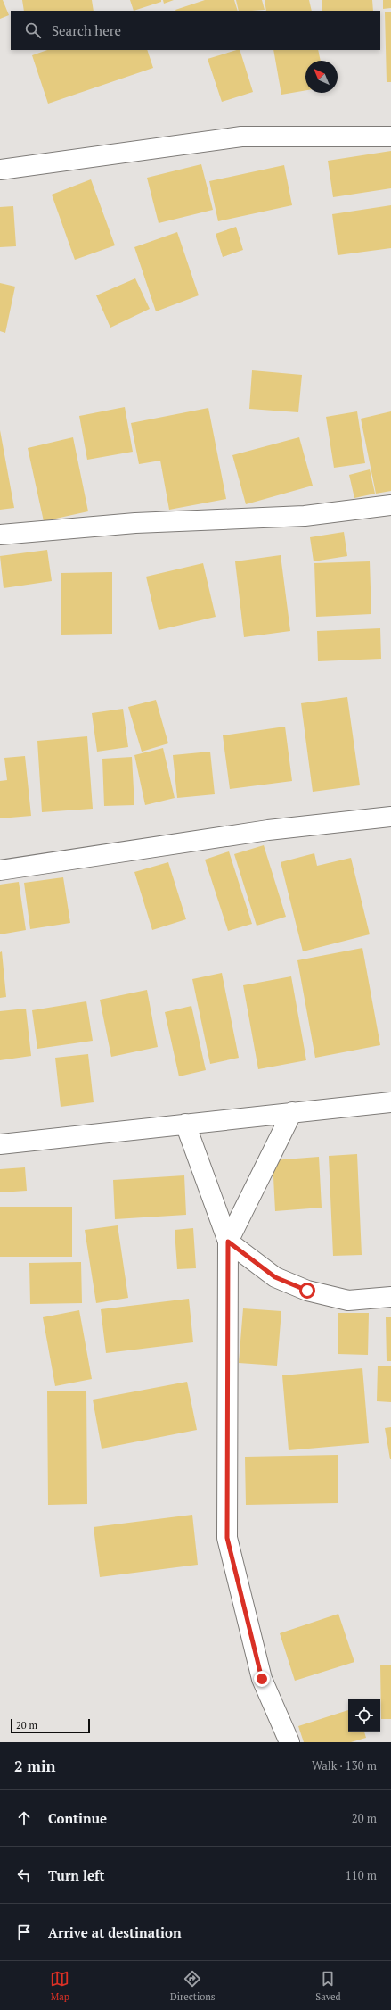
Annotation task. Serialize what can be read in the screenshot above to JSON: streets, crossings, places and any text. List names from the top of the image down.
{
  "scale_bar": "20 m",
  "north": "top left",
  "page": {
    "search": "Search here",
    "scale": "20 m",
    "heading": ["2 min", "Walk · 130 m"],
    "list": [
      ["Continue", "20 m"],
      ["Turn left", "110 m"],
      "Arrive at destination"
    ],
    "nav": ["Map", "Directions", "Saved"]
  }
}
